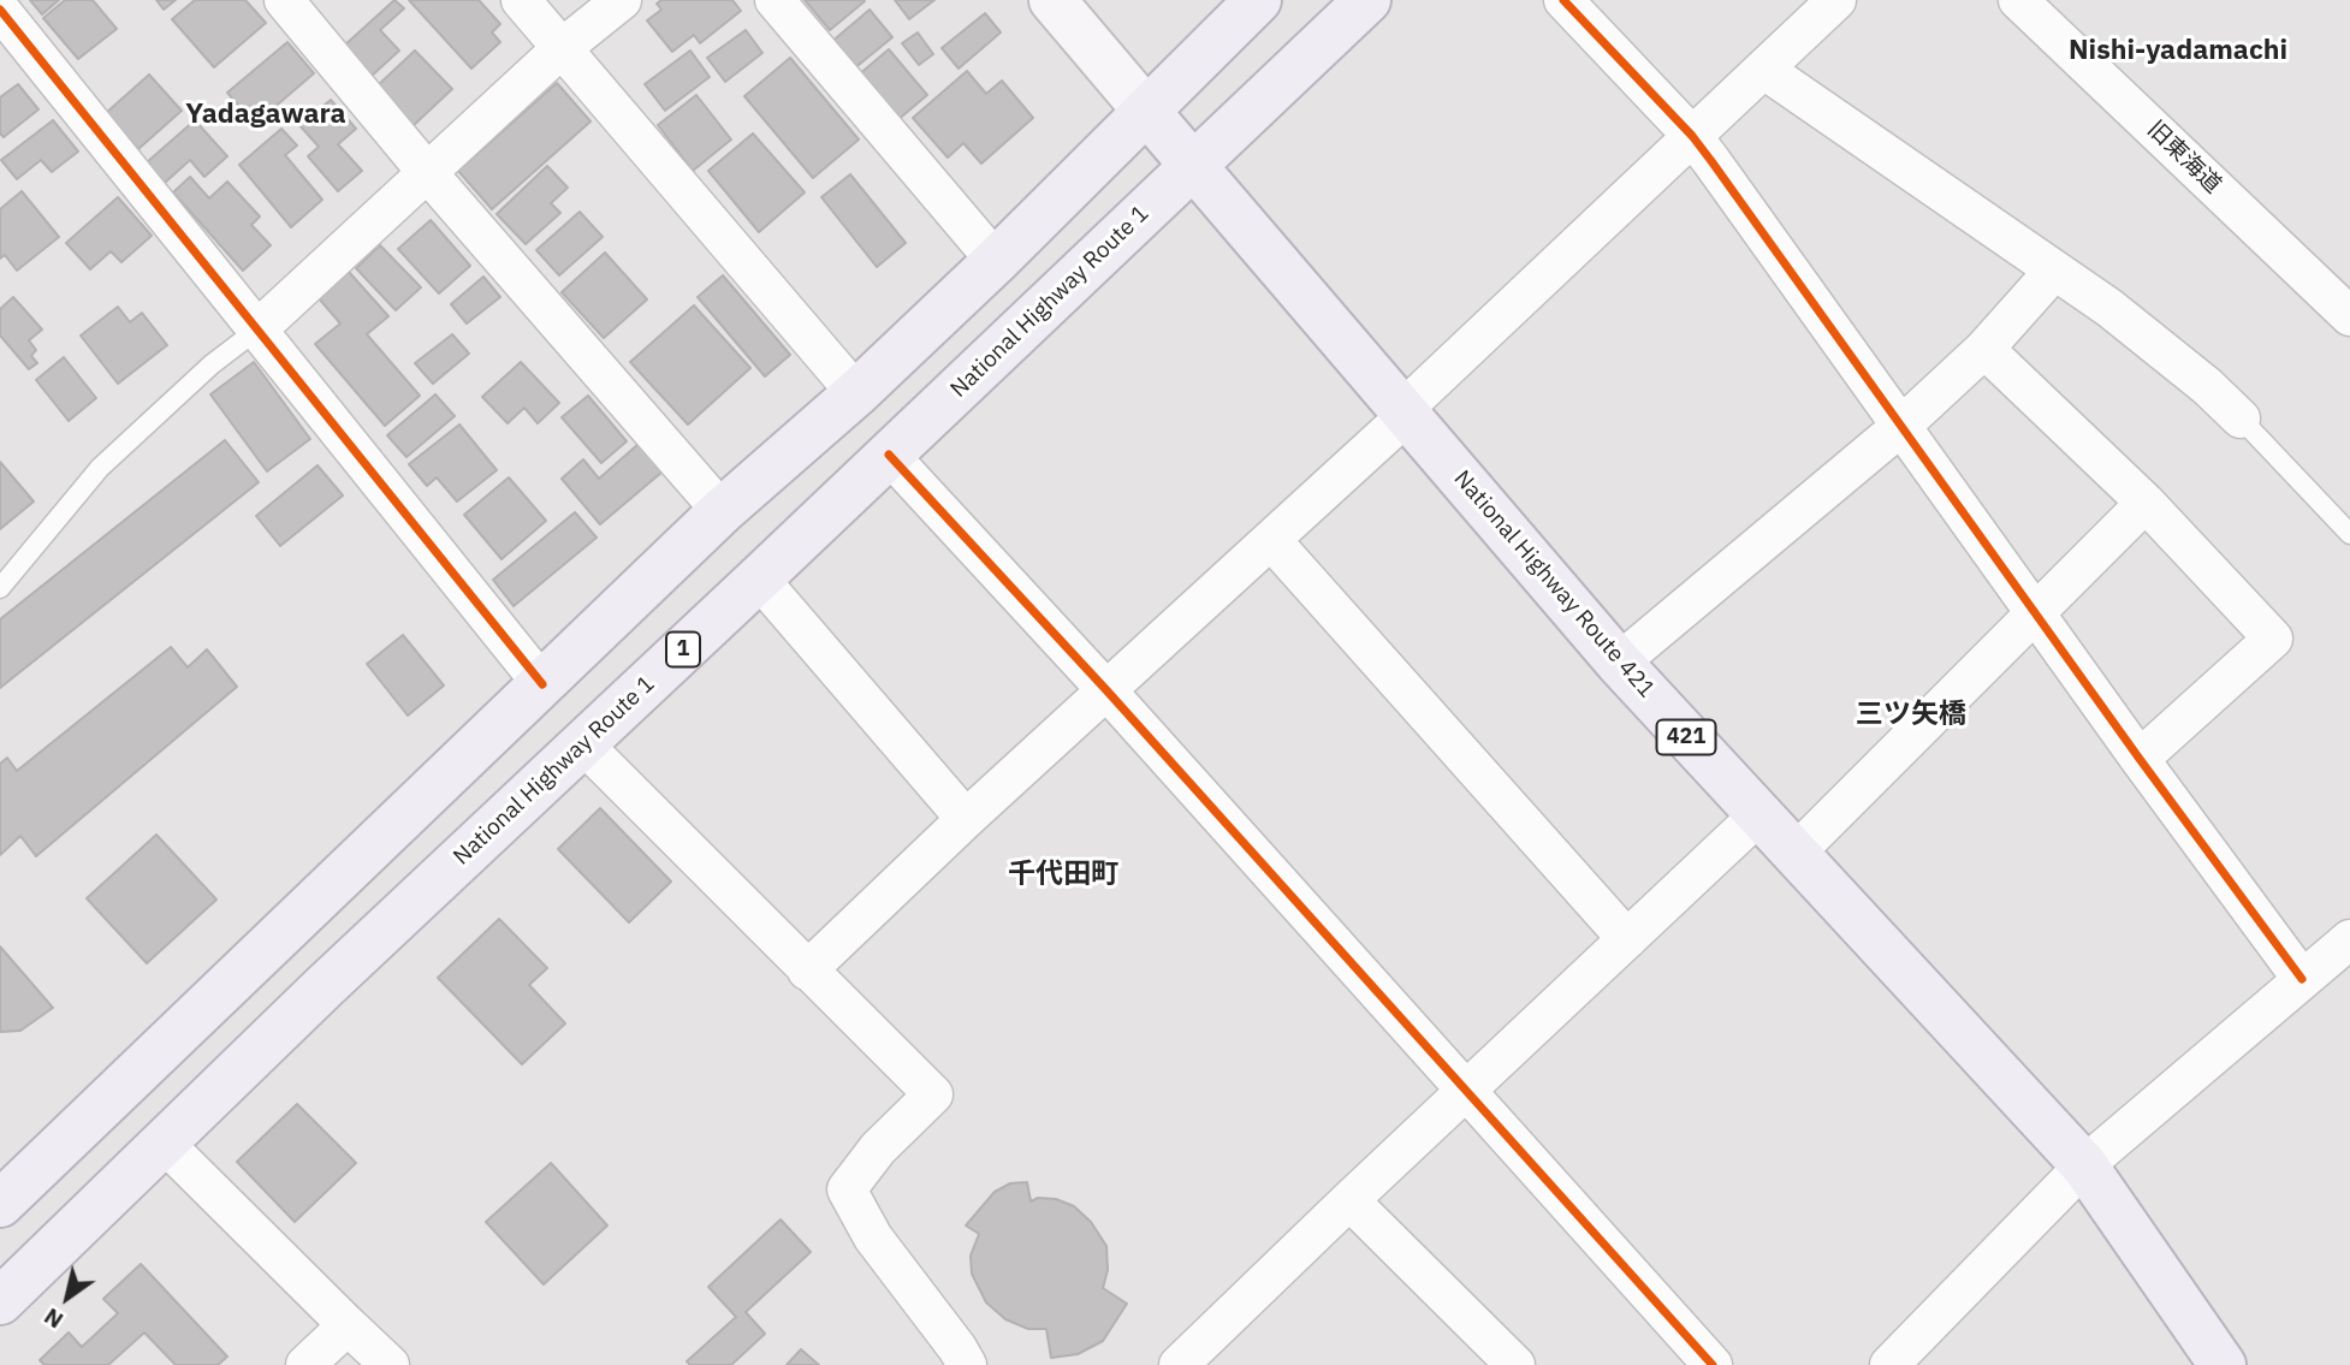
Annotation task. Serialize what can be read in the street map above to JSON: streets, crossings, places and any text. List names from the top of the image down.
{
  "streets": {
    "highway": [
      "National Highway Route 1",
      "National Highway Route 421",
      "1",
      "421"
    ],
    "street": ["旧東海道"]
  },
  "crossings": [
    ["National Highway Route 1", "National Highway Route 421"]
  ],
  "districts": [
    "Nishi-yadamachi",
    "Yadagawara",
    "三ツ矢橋",
    "千代田町"
  ],
  "north": "bottom left"
}
